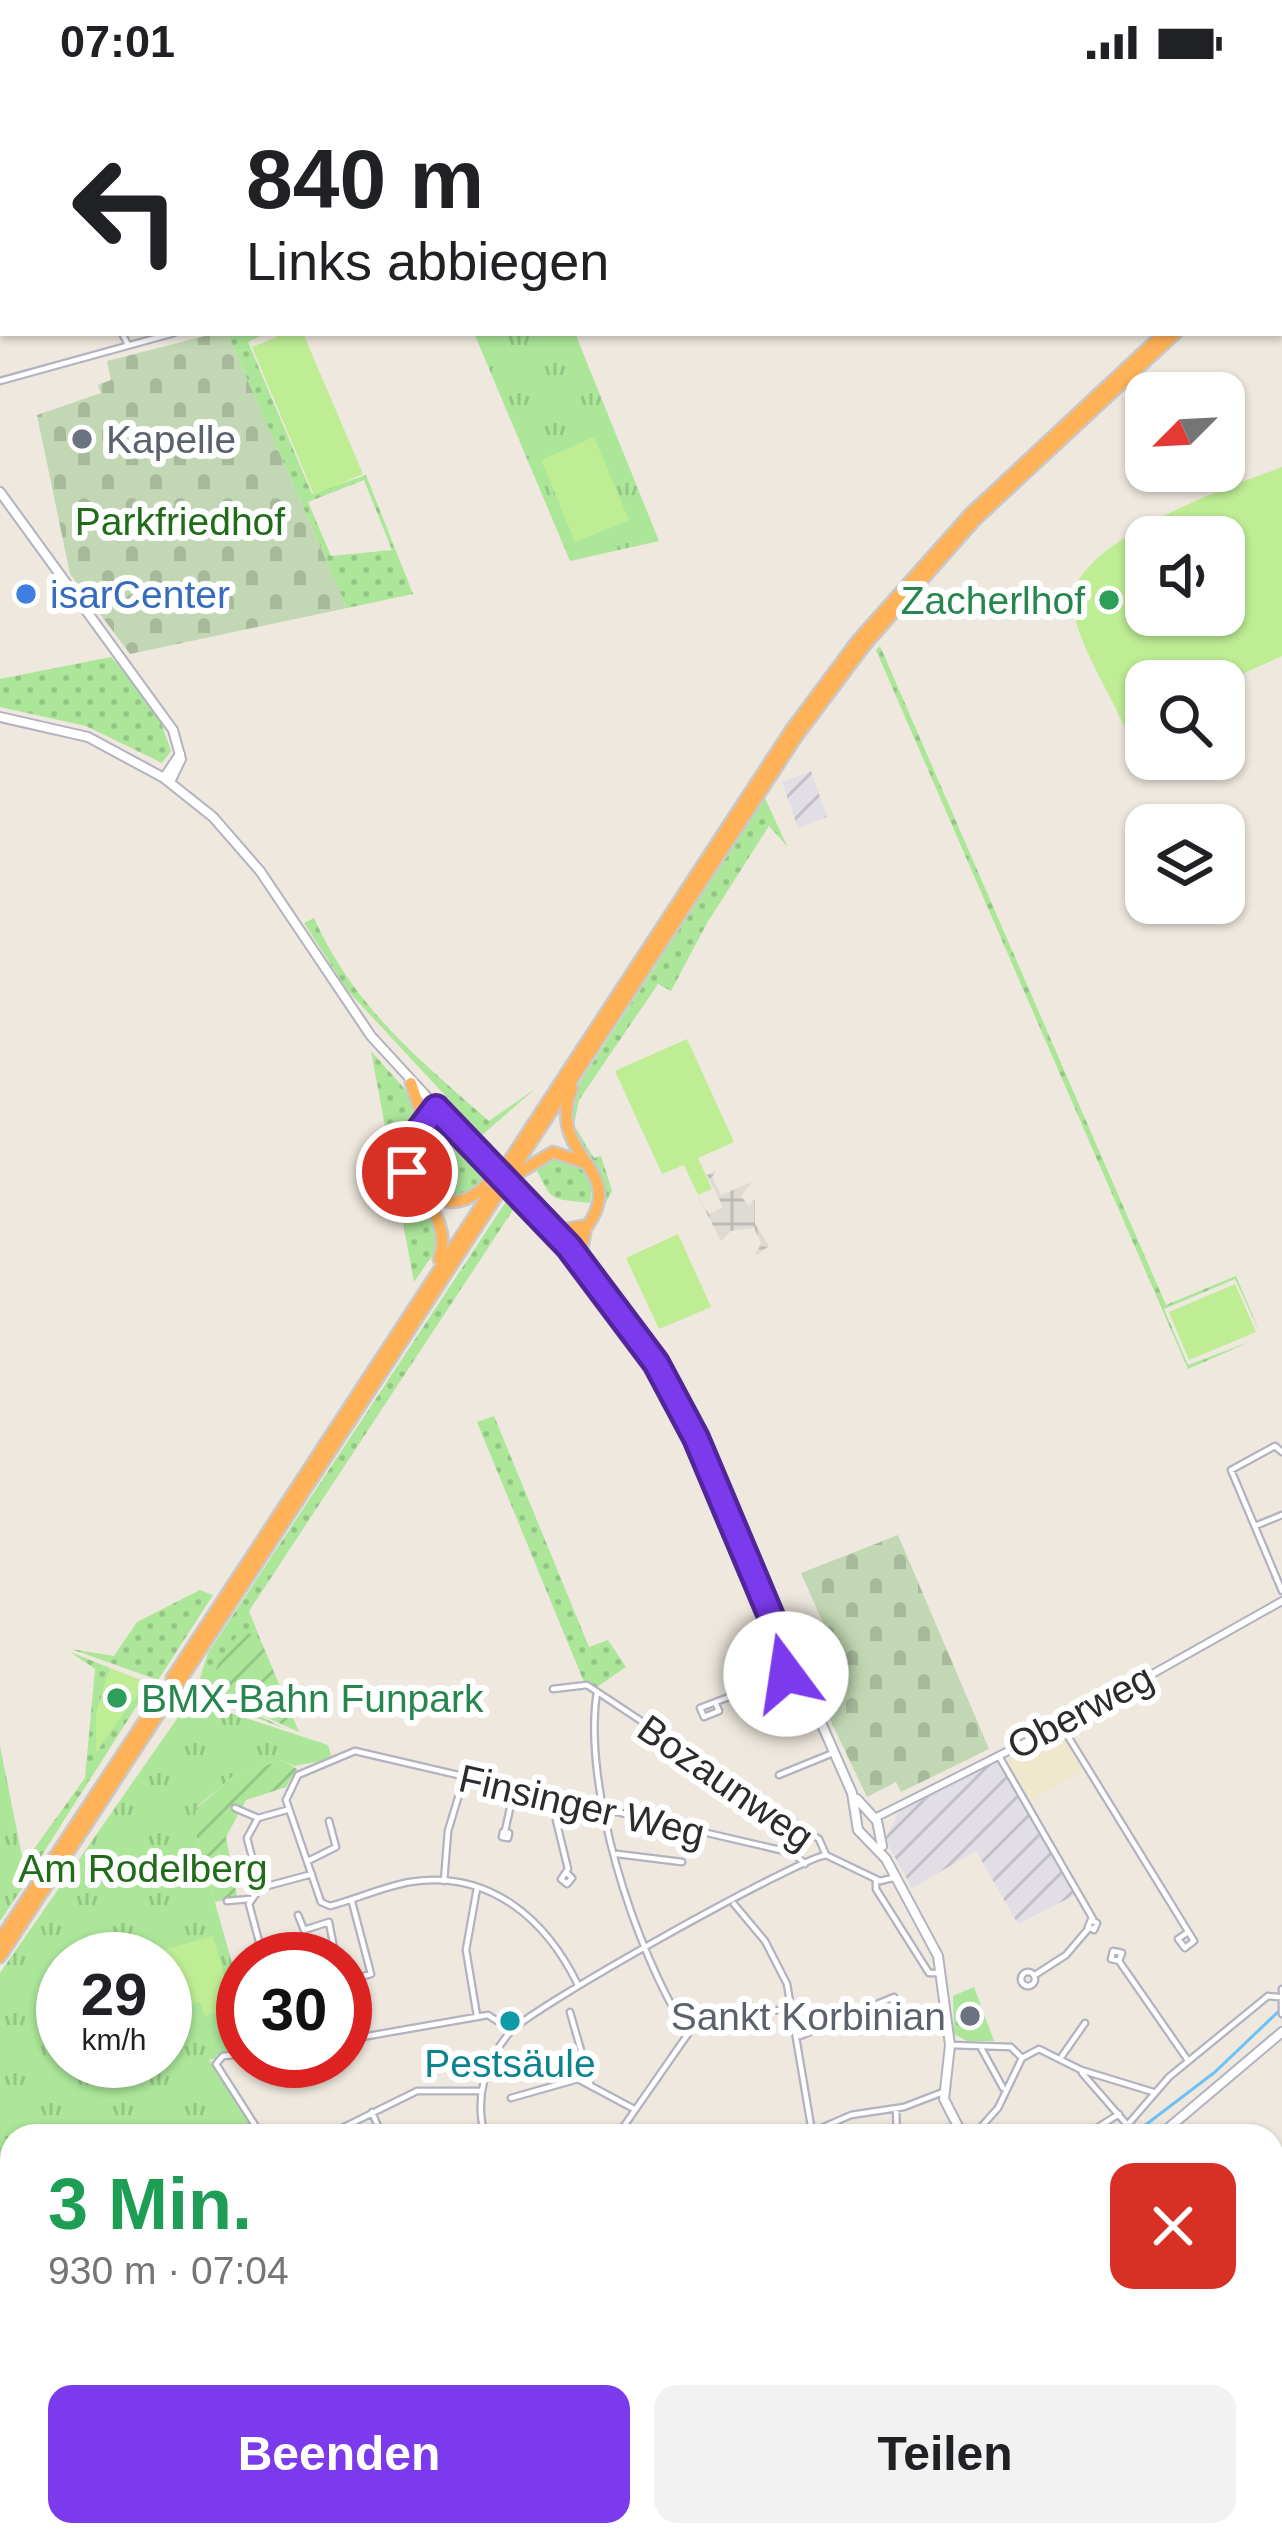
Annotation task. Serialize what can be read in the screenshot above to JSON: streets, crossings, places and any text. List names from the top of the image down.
{
  "streets": {
    "street": ["Oberweg", "Bozaunweg", "Finsinger Weg"]
  },
  "parks": ["Parkfriedhof", "Am Rodelberg"],
  "places": [
    "Kapelle",
    "isarCenter",
    "Zacherlhof",
    "BMX-Bahn Funpark",
    "Sankt Korbinian",
    "Pestsäule"
  ],
  "north": "bottom left",
  "page": {
    "status": "07:01",
    "turn": ["840 m", "Links abbiegen"],
    "speed": "29 km/h",
    "limit": "30",
    "heading": ["3 Min.", "930 m · 07:04"],
    "buttons": ["Beenden", "Teilen"]
  }
}
